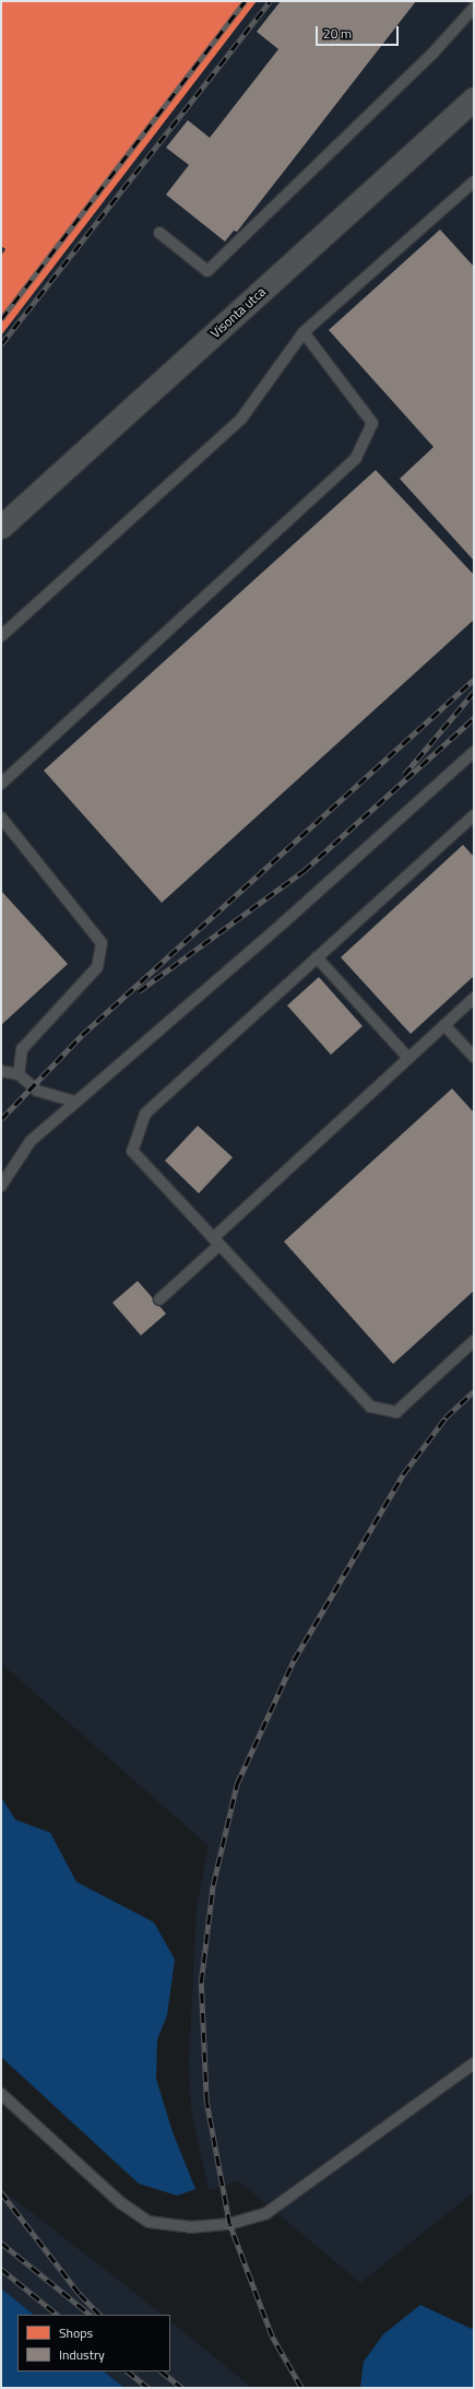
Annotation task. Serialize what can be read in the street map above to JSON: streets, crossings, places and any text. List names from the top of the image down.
{
  "streets": {
    "street": ["Visonta utca"]
  },
  "legend": ["Shops", "Industry"],
  "scale_bar": "20 m"
}
